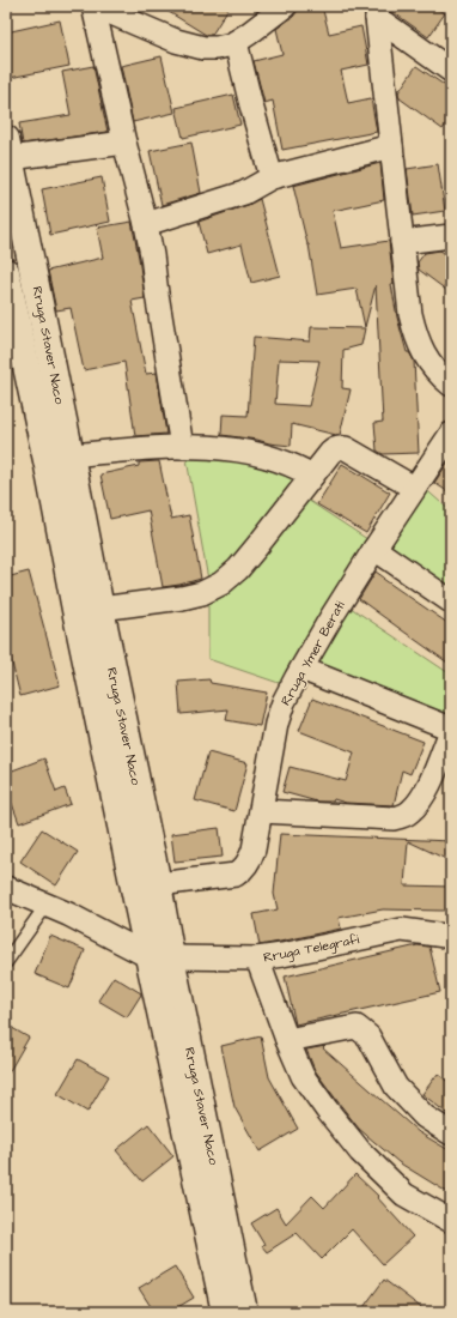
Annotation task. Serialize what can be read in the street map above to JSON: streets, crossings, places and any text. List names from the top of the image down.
{
  "streets": {
    "main road": ["Rruga Staver Naco"],
    "street": ["Rruga Ymer Berati", "Rruga Telegrafi"]
  },
  "crossings": [
    ["Rruga Staver Naco", "Rruga Ymer Berati"],
    ["Rruga Staver Naco", "Rruga Telegrafi"]
  ]
}
